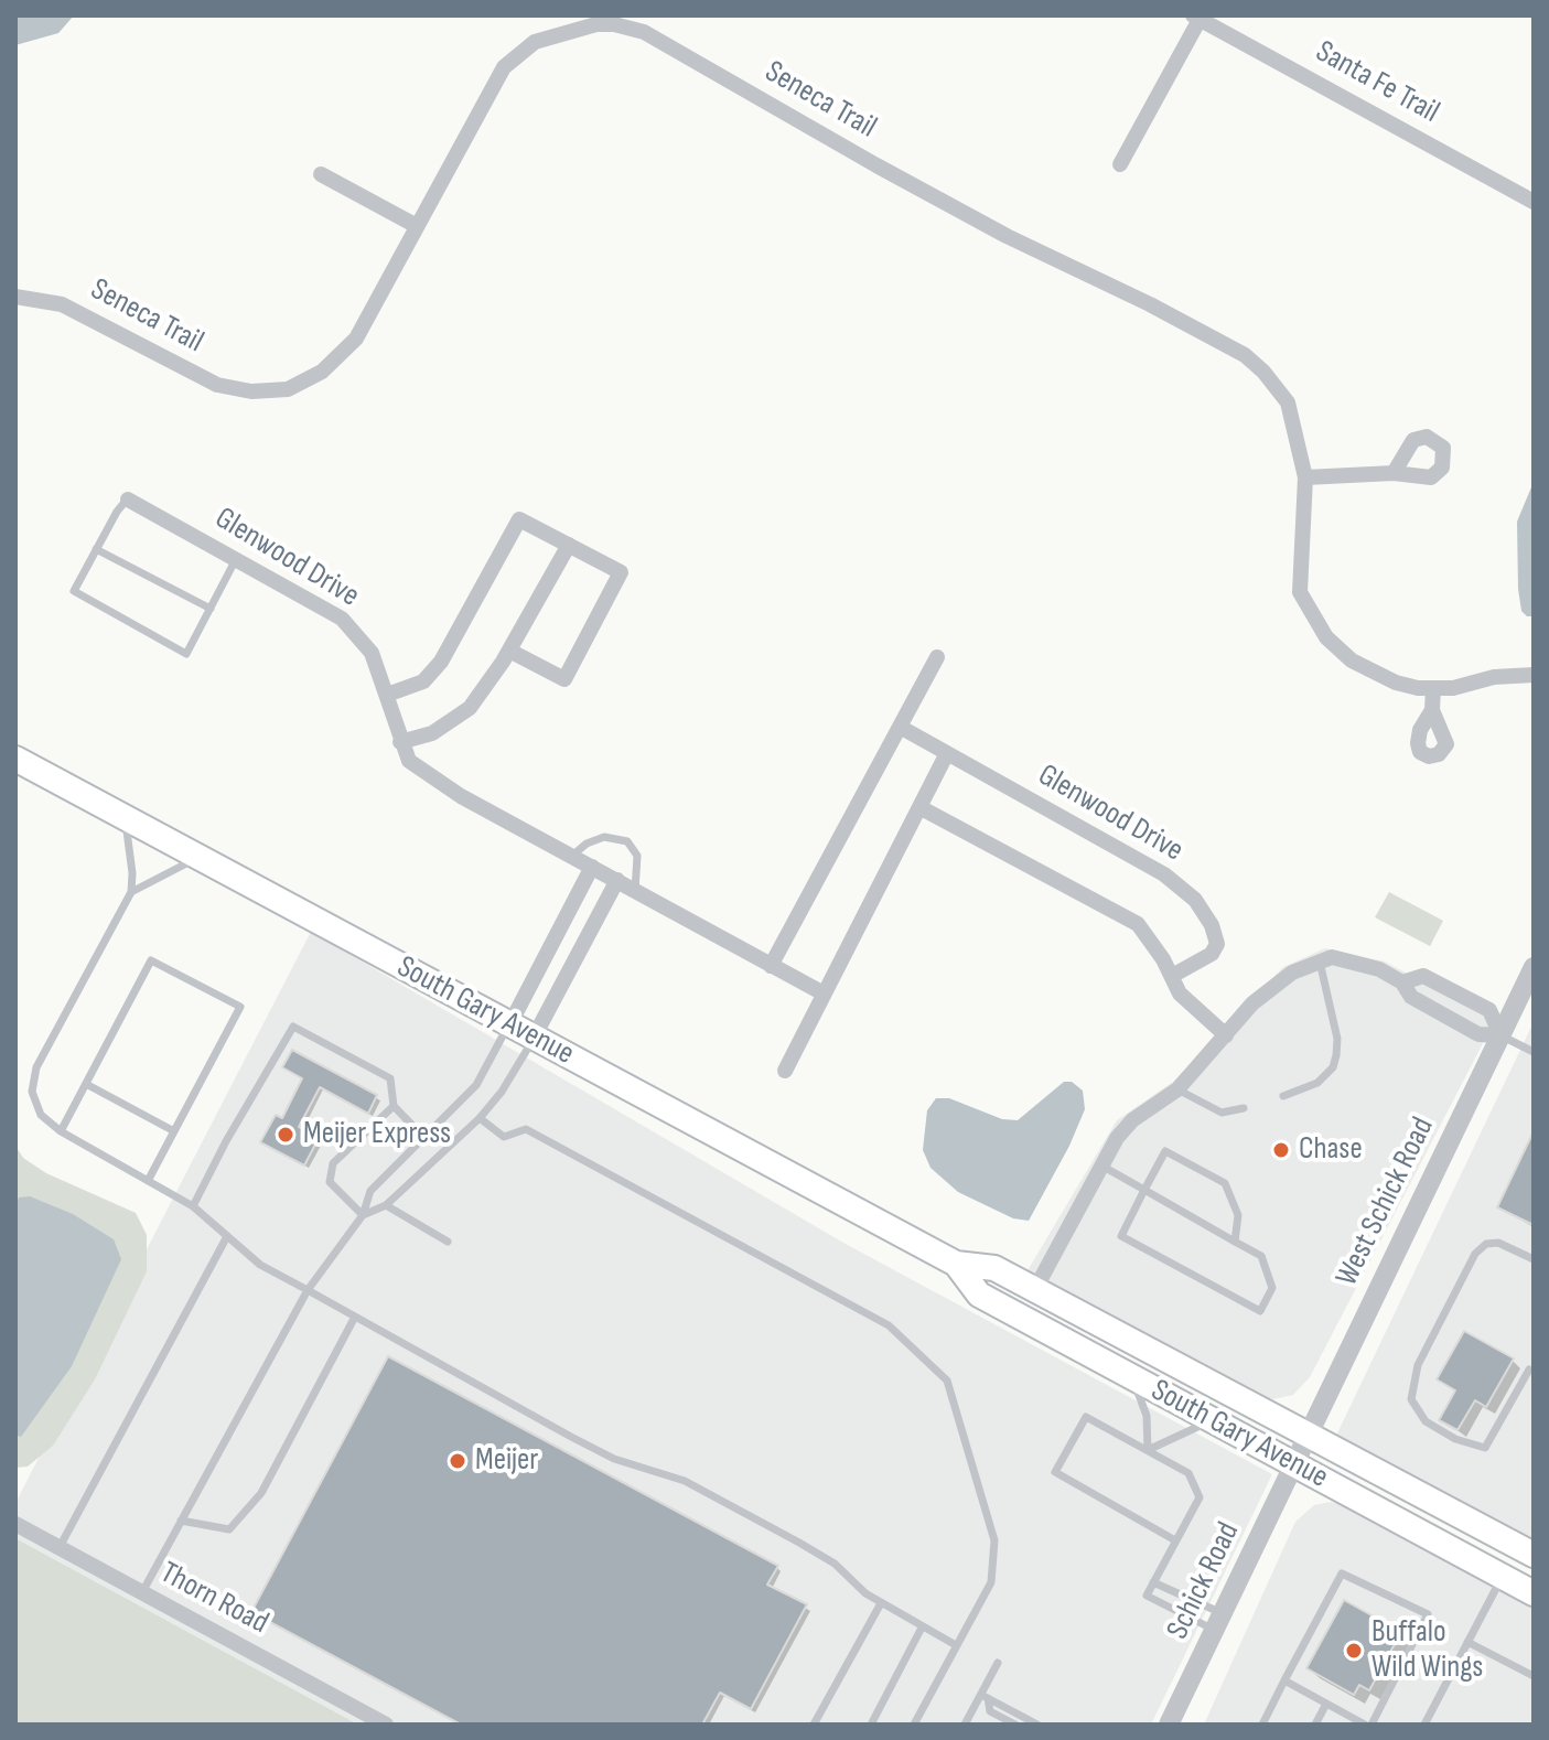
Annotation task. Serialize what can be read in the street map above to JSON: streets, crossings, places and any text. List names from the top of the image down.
{
  "streets": {
    "main road": ["South Gary Avenue"],
    "street": [
      "Santa Fe Trail",
      "Seneca Trail",
      "Glenwood Drive",
      "West Schick Road",
      "Schick Road",
      "Thorn Road"
    ]
  },
  "crossings": [
    ["South Gary Avenue", "West Schick Road"],
    ["South Gary Avenue", "Schick Road"],
    ["West Schick Road", "Schick Road"]
  ],
  "places": [
    "Meijer Express",
    "Chase",
    "Meijer",
    "Buffalo Wild Wings"
  ]
}
